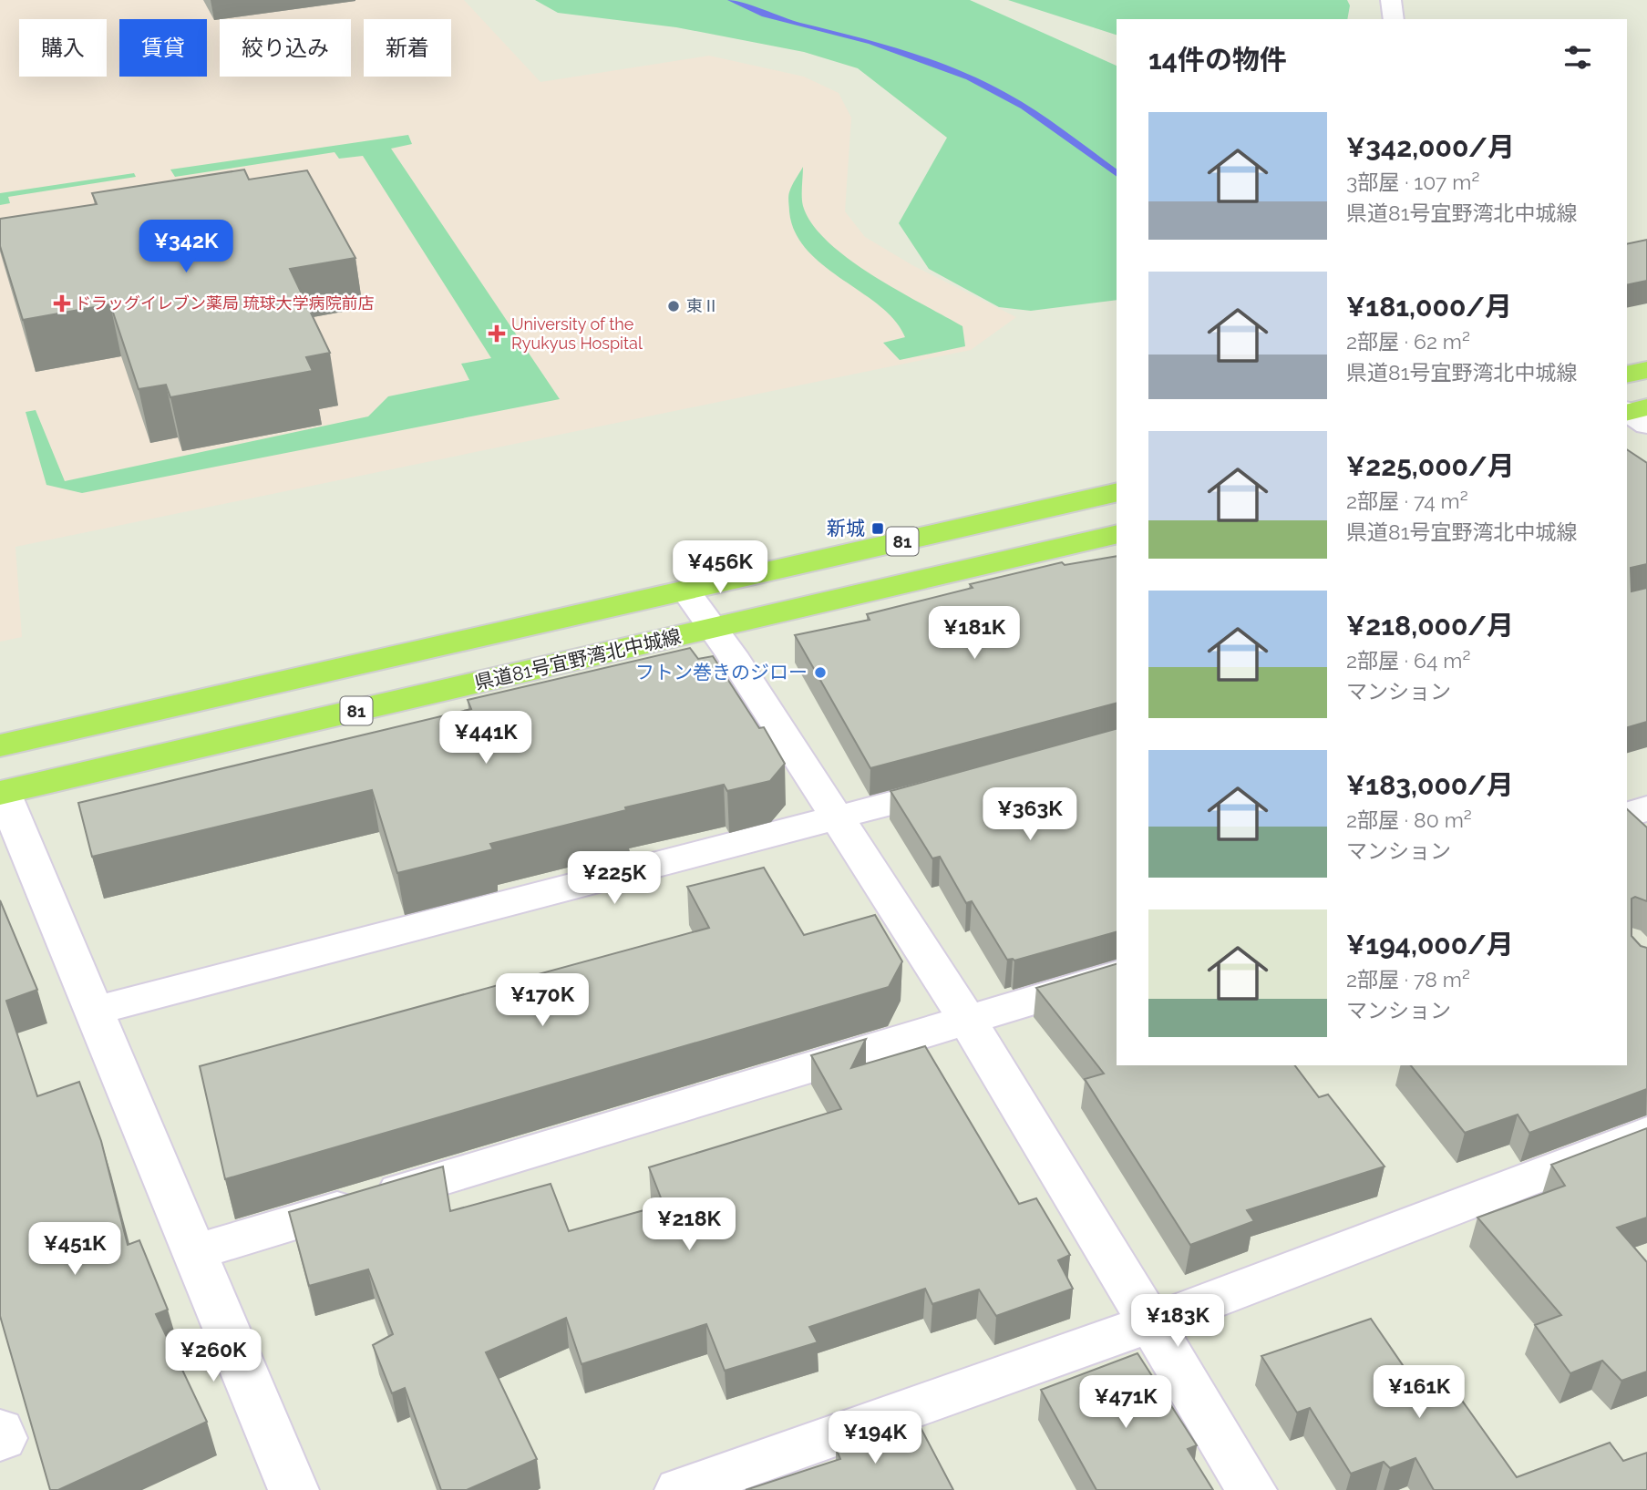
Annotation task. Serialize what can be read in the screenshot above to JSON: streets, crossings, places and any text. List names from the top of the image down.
{
  "streets": {
    "main road": ["81", "県道81号宜野湾北中城線"]
  },
  "places": {
    "health": ["ドラッグイレブン薬局 琉球大学病院前店", "University of the Ryukyus Hospital"],
    "other": ["東Ⅱ", "フトン巻きのジロー"],
    "transit": ["新城"]
  },
  "page": {
    "chip": [
      "購入",
      "賃貸",
      "絞り込み",
      "新着"
    ],
    "heading": "14件の物件",
    "list": [
      {
        "name": "¥342,000/月",
        "note": "3部屋 · 107 m² · 県道81号宜野湾北中城線"
      },
      {
        "name": "¥181,000/月",
        "note": "2部屋 · 62 m² · 県道81号宜野湾北中城線"
      },
      {
        "name": "¥225,000/月",
        "note": "2部屋 · 74 m² · 県道81号宜野湾北中城線"
      },
      {
        "name": "¥218,000/月",
        "note": "2部屋 · 64 m² · マンション"
      },
      {
        "name": "¥183,000/月",
        "note": "2部屋 · 80 m² · マンション"
      },
      {
        "name": "¥194,000/月",
        "note": "2部屋 · 78 m² · マンション"
      }
    ],
    "price": [
      "¥342K",
      "¥456K",
      "¥181K",
      "¥441K",
      "¥363K",
      "¥225K",
      "¥170K",
      "¥218K",
      "¥451K",
      "¥183K",
      "¥260K",
      "¥161K",
      "¥471K",
      "¥194K"
    ]
  }
}
